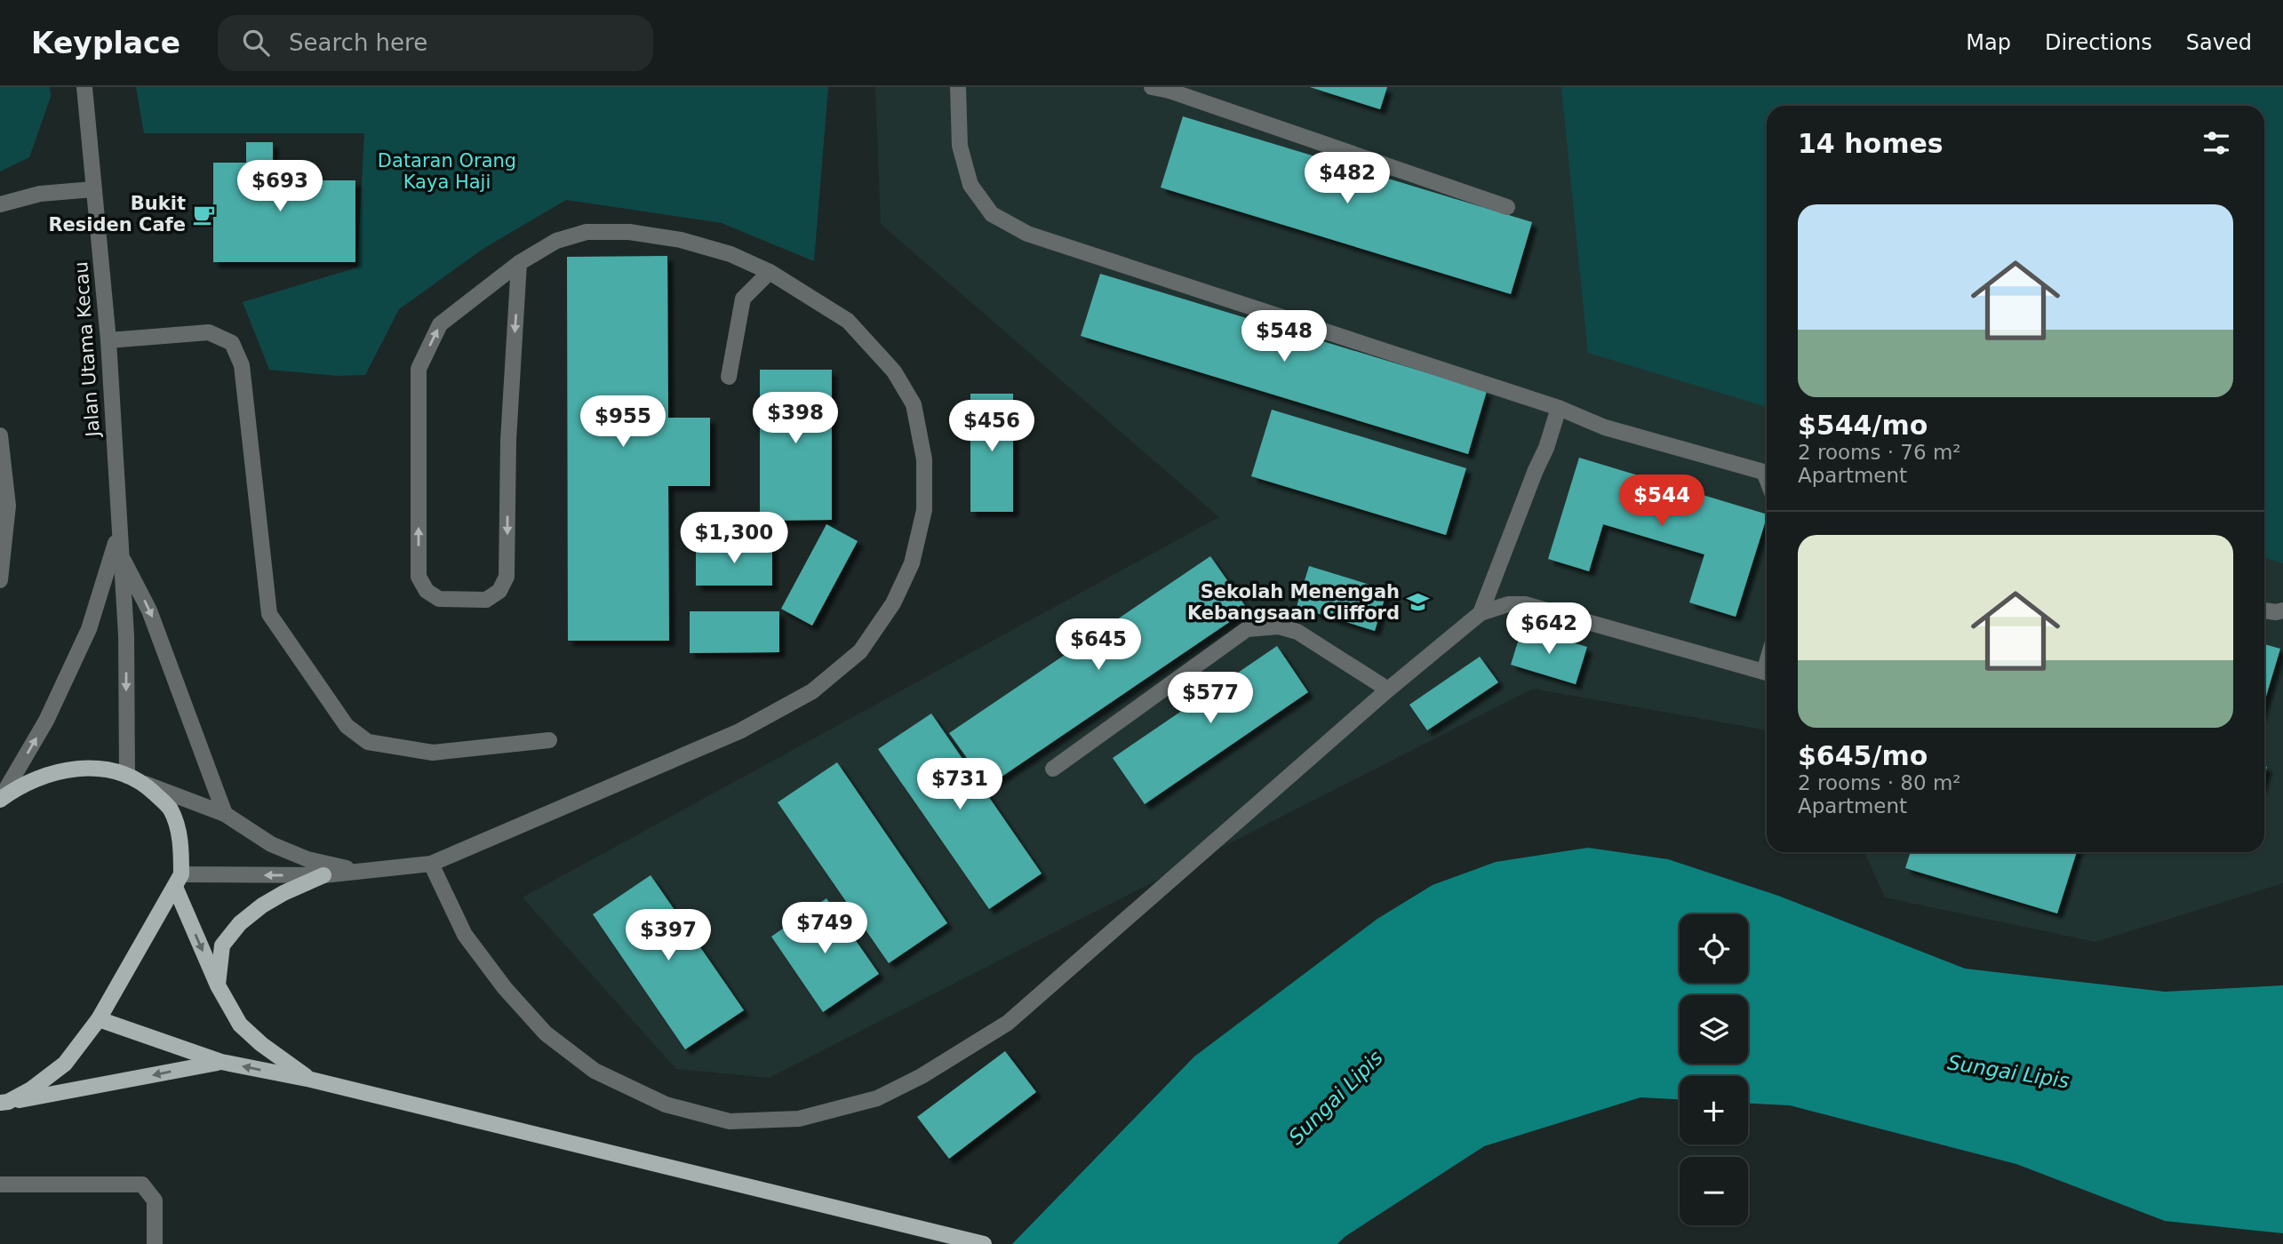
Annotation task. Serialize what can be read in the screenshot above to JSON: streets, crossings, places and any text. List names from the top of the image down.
{
  "streets": {
    "street": ["Jalan Utama Kecau"]
  },
  "water": ["Sungai Lipis"],
  "parks": ["Dataran Orang Kaya Haji"],
  "places": {
    "cafe": ["Bukit Residen Cafe"],
    "school or university": ["Sekolah Menengah Kebangsaan Clifford"]
  },
  "page": {
    "header": "Keyplace",
    "search": "Search here",
    "nav": ["Map", "Directions", "Saved"],
    "heading": "14 homes",
    "price": [
      "$482",
      "$693",
      "$548",
      "$398",
      "$955",
      "$456",
      "$544",
      "$1,300",
      "$642",
      "$645",
      "$577",
      "$731",
      "$749",
      "$397"
    ],
    "list": [
      {
        "name": "$544/mo",
        "note": "2 rooms · 76 m² · Apartment"
      },
      {
        "name": "$645/mo",
        "note": "2 rooms · 80 m² · Apartment"
      }
    ],
    "map_buttons": ["+", "−"]
  }
}
